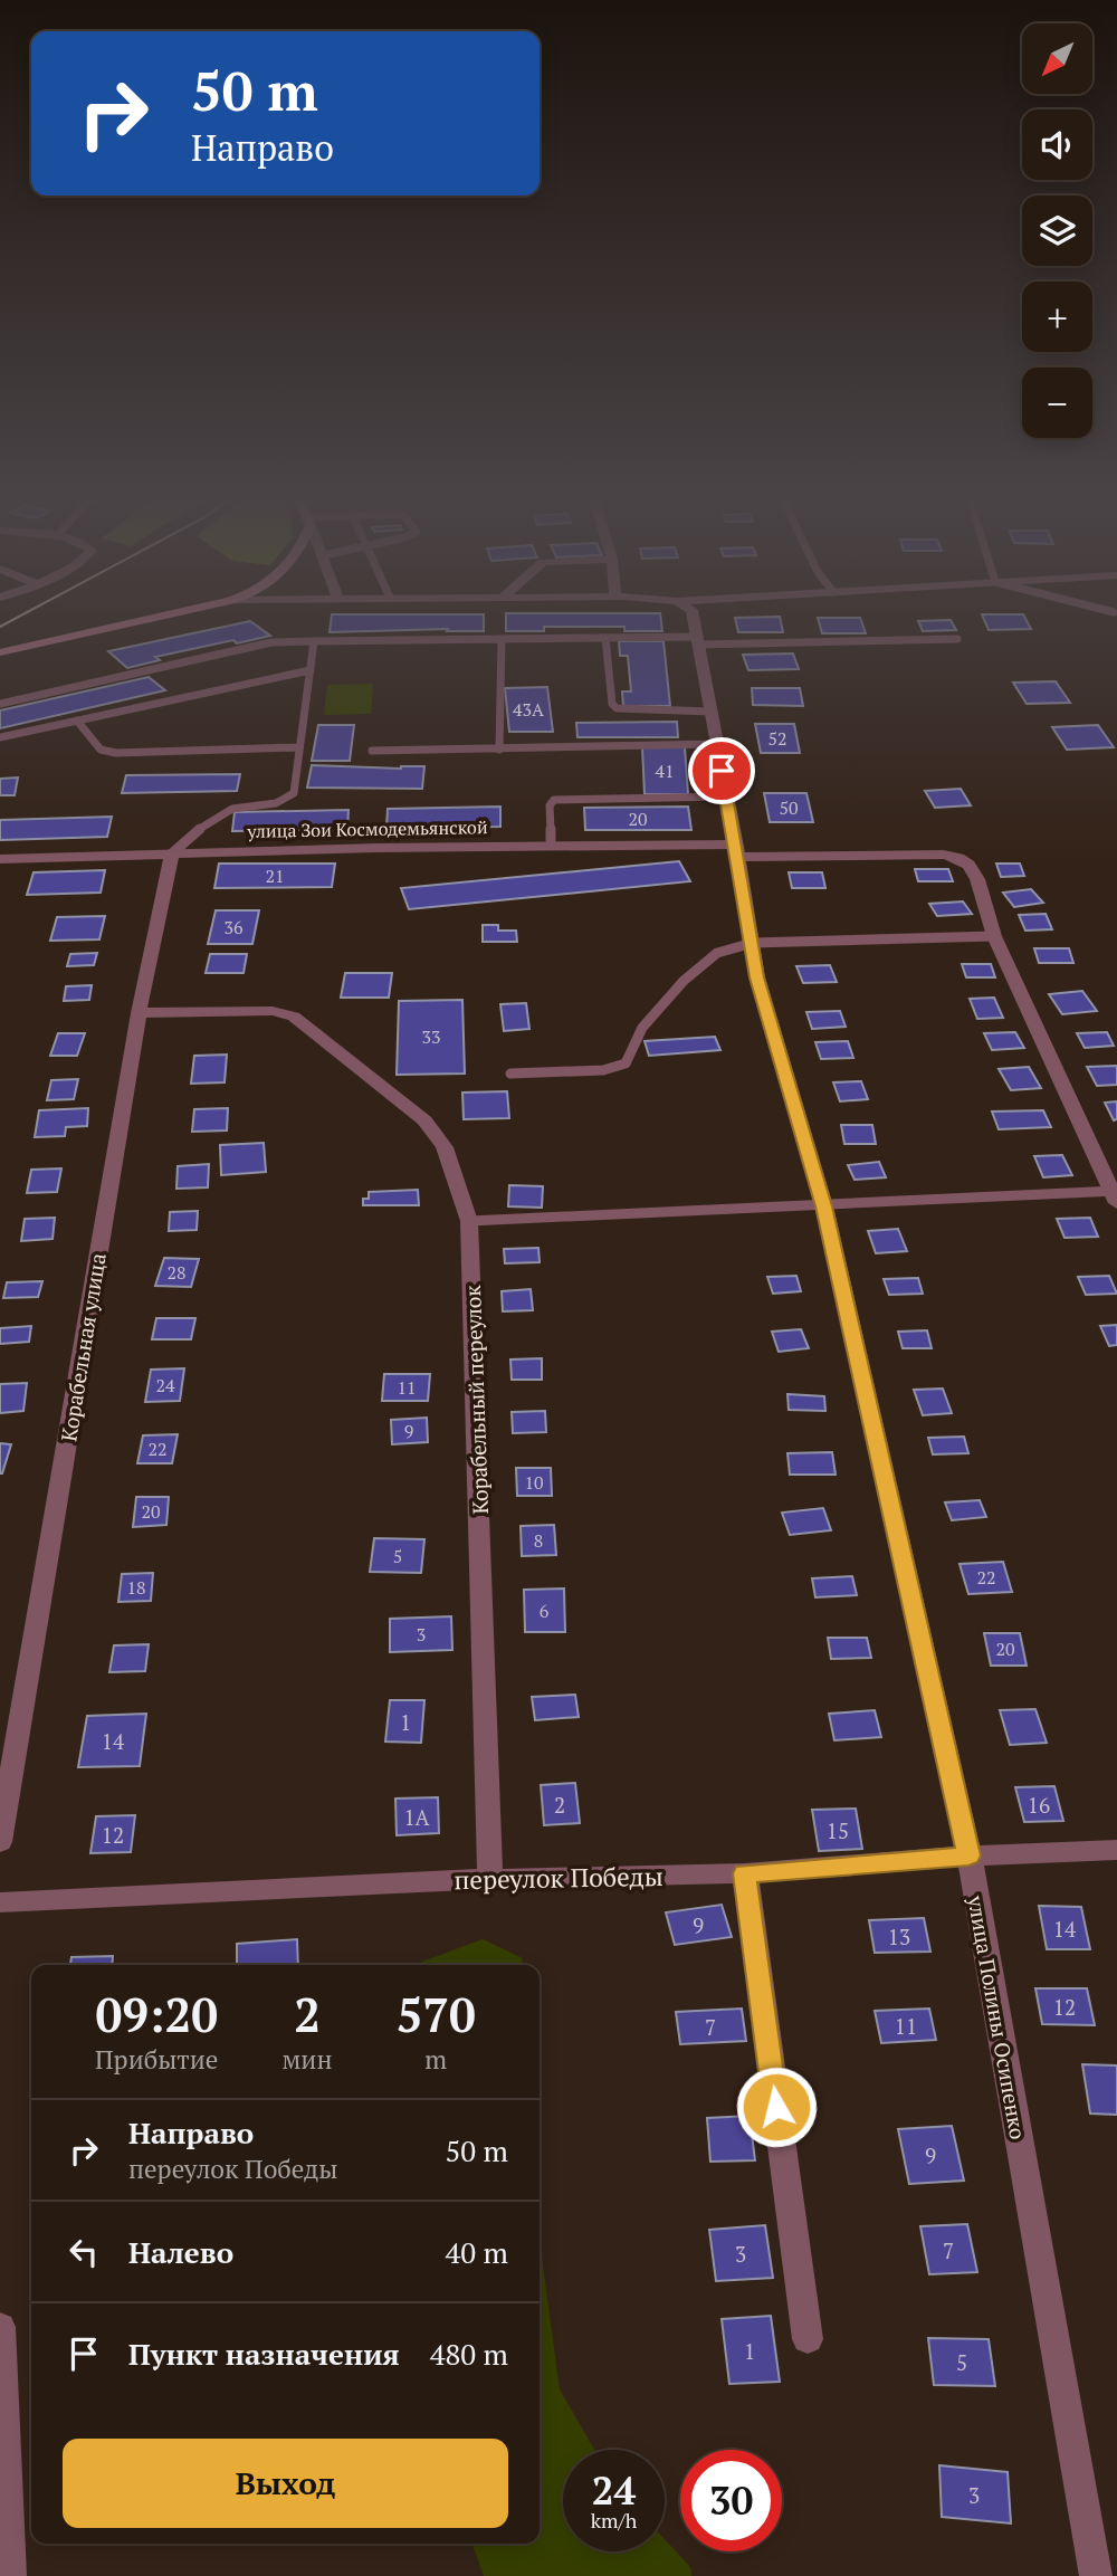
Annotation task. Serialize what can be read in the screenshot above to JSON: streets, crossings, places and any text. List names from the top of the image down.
{
  "streets": {
    "street": [
      "улица Зои Космодемьянской",
      "Корабельная улица",
      "Корабельный переулок",
      "переулок Победы",
      "улица Полины Осипенко"
    ]
  },
  "crossings": [
    ["улица Зои Космодемьянской", "Корабельная улица"],
    ["улица Зои Космодемьянской", "улица Полины Осипенко"],
    ["Корабельная улица", "Корабельный переулок"],
    ["Корабельный переулок", "переулок Победы"],
    ["переулок Победы", "улица Полины Осипенко"]
  ],
  "house_numbers": [
    "43А",
    "52",
    "41",
    "50",
    "20",
    "21",
    "36",
    "33",
    "28",
    "24",
    "11",
    "9",
    "22",
    "10",
    "20",
    "8",
    "5",
    "22",
    "18",
    "6",
    "3",
    "20",
    "1",
    "14",
    "2",
    "16",
    "1А",
    "15",
    "12",
    "9",
    "14",
    "13",
    "12",
    "11",
    "7",
    "9",
    "7",
    "3",
    "1",
    "5",
    "3"
  ],
  "north": "bottom left",
  "page": {
    "map_buttons": ["+", "−"],
    "turn": ["50 m", "Направо"],
    "eta": [
      "09:20",
      "Прибытие",
      "2",
      "мин",
      "570",
      "m"
    ],
    "list": [
      {
        "name": "Направо",
        "note": "переулок Победы",
        "value": "50 m"
      },
      {
        "name": "Налево",
        "value": "40 m"
      },
      {
        "name": "Пункт назначения",
        "value": "480 m"
      }
    ],
    "buttons": "Выход",
    "speed": "24 km/h",
    "limit": "30"
  }
}
